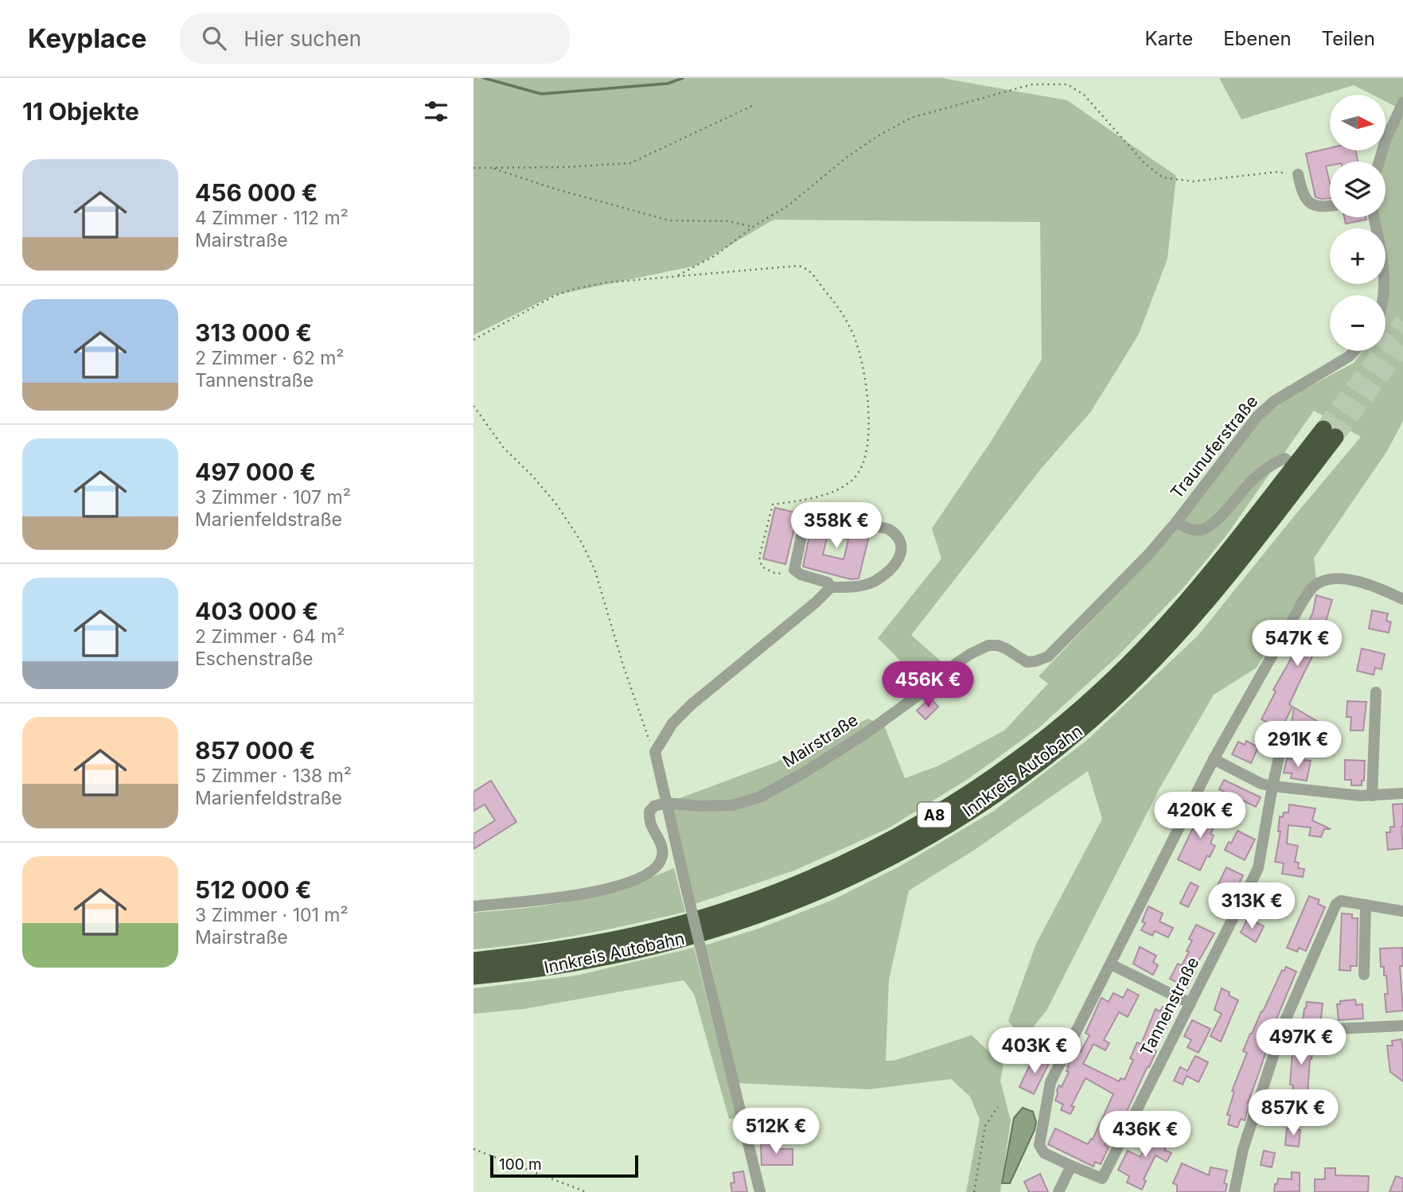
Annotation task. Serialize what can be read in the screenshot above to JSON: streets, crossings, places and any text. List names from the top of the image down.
{
  "streets": {
    "highway": ["Innkreis Autobahn", "A8"],
    "street": ["Traunuferstraße", "Mairstraße", "Tannenstraße"]
  },
  "crossings": [
    ["Traunuferstraße", "Mairstraße"]
  ],
  "scale_bar": "100 m",
  "north": "right",
  "page": {
    "header": "Keyplace",
    "search": "Hier suchen",
    "nav": ["Karte", "Ebenen", "Teilen"],
    "heading": "11 Objekte",
    "map_buttons": ["+", "−"],
    "list": [
      {
        "name": "456 000 €",
        "note": "4 Zimmer · 112 m² · Mairstraße"
      },
      {
        "name": "313 000 €",
        "note": "2 Zimmer · 62 m² · Tannenstraße"
      },
      {
        "name": "497 000 €",
        "note": "3 Zimmer · 107 m² · Marienfeldstraße"
      },
      {
        "name": "403 000 €",
        "note": "2 Zimmer · 64 m² · Eschenstraße"
      },
      {
        "name": "857 000 €",
        "note": "5 Zimmer · 138 m² · Marienfeldstraße"
      },
      {
        "name": "512 000 €",
        "note": "3 Zimmer · 101 m² · Mairstraße"
      }
    ],
    "price": [
      "358K €",
      "547K €",
      "456K €",
      "291K €",
      "420K €",
      "313K €",
      "497K €",
      "403K €",
      "857K €",
      "512K €",
      "436K €"
    ],
    "scale": "100 m"
  }
}
